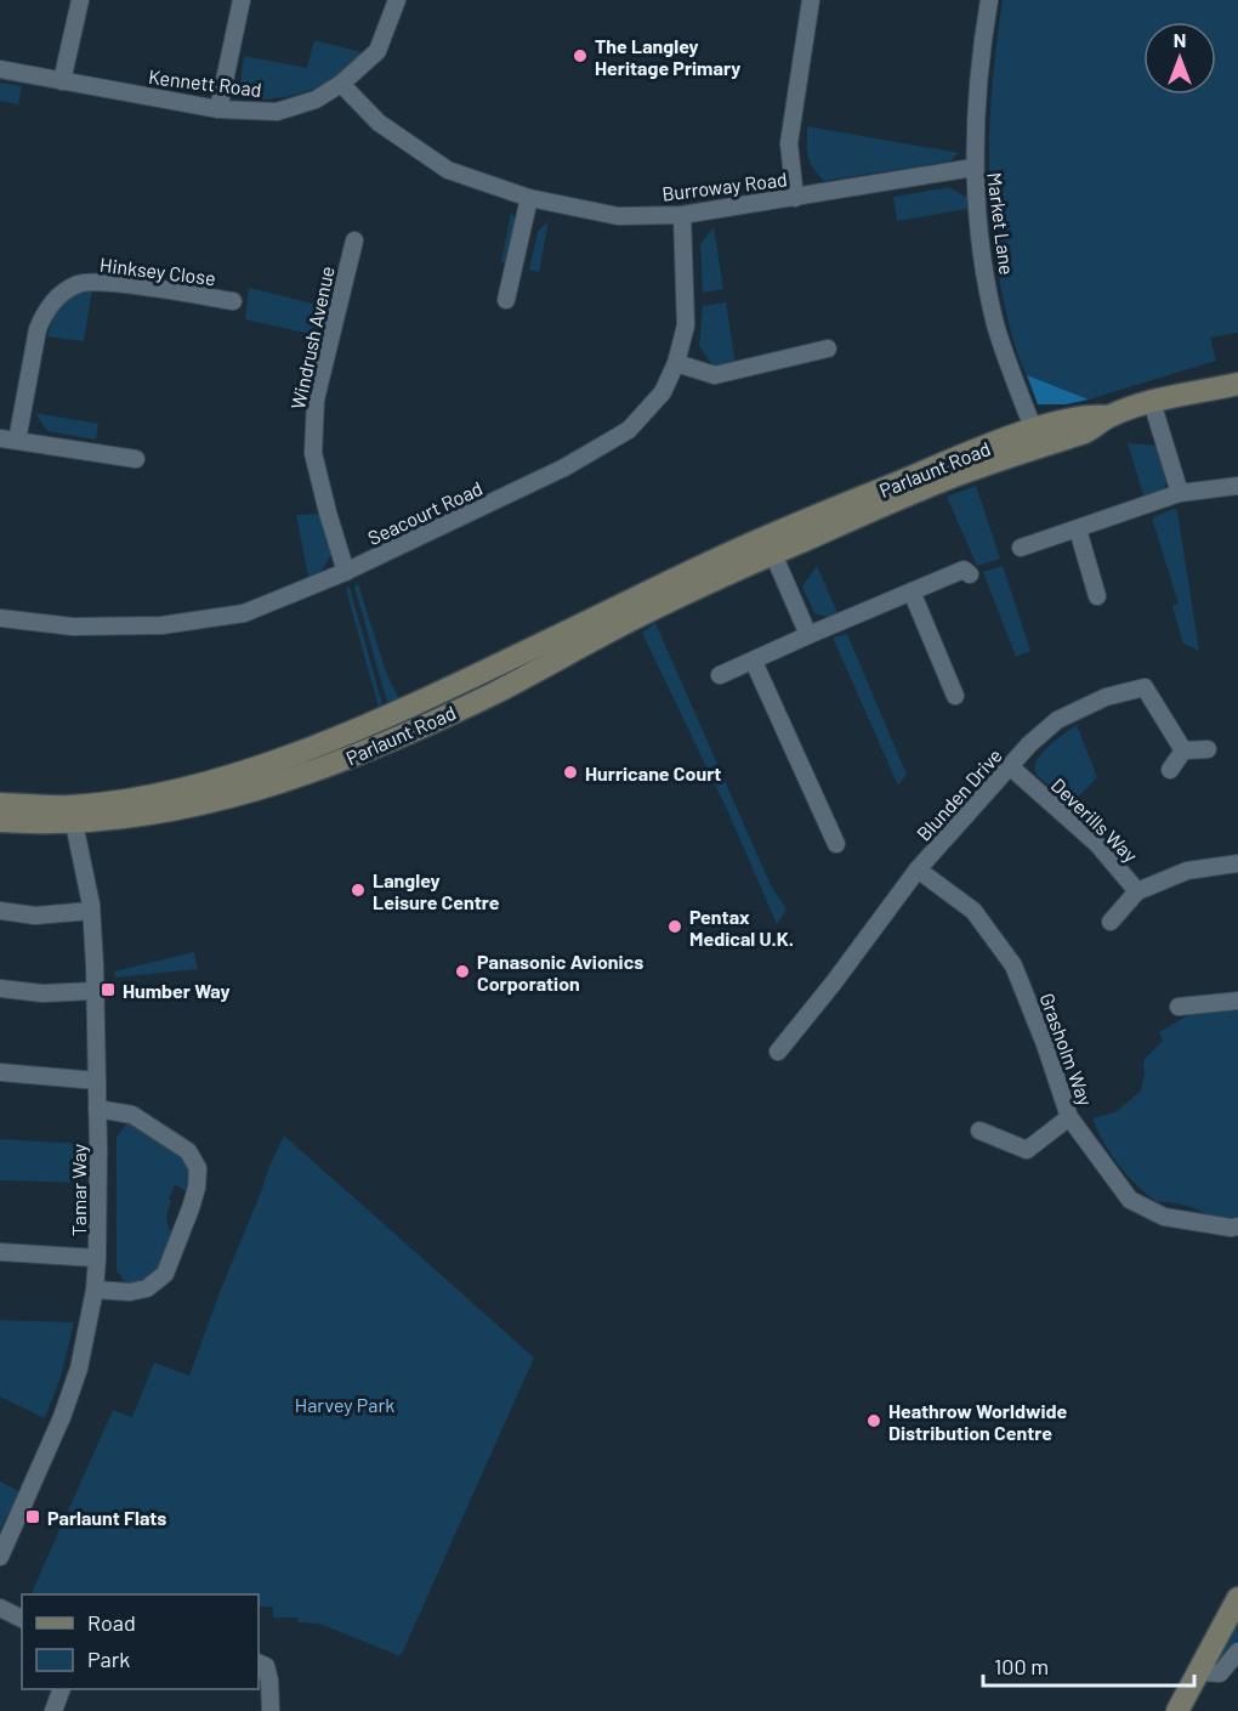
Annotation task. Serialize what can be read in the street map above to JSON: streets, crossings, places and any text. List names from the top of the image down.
{
  "streets": {
    "street": [
      "Kennett Road",
      "Burroway Road",
      "Market Lane",
      "Hinksey Close",
      "Windrush Avenue",
      "Parlaunt Road",
      "Seacourt Road",
      "Blunden Drive",
      "Deverills Way",
      "Grasholm Way",
      "Tamar Way"
    ]
  },
  "crossings": [
    ["Kennett Road", "Burroway Road"],
    ["Burroway Road", "Market Lane"],
    ["Burroway Road", "Seacourt Road"],
    ["Market Lane", "Parlaunt Road"],
    ["Windrush Avenue", "Seacourt Road"],
    ["Parlaunt Road", "Tamar Way"],
    ["Blunden Drive", "Deverills Way"],
    ["Blunden Drive", "Grasholm Way"]
  ],
  "parks": ["Harvey Park"],
  "places": {
    "other": [
      "The Langley Heritage Primary",
      "Hurricane Court",
      "Langley Leisure Centre",
      "Pentax Medical U.K.",
      "Panasonic Avionics Corporation",
      "Heathrow Worldwide Distribution Centre"
    ],
    "transit": ["Humber Way", "Parlaunt Flats"]
  },
  "legend": ["Road", "Park"],
  "scale_bar": "100 m",
  "north": "top"
}
